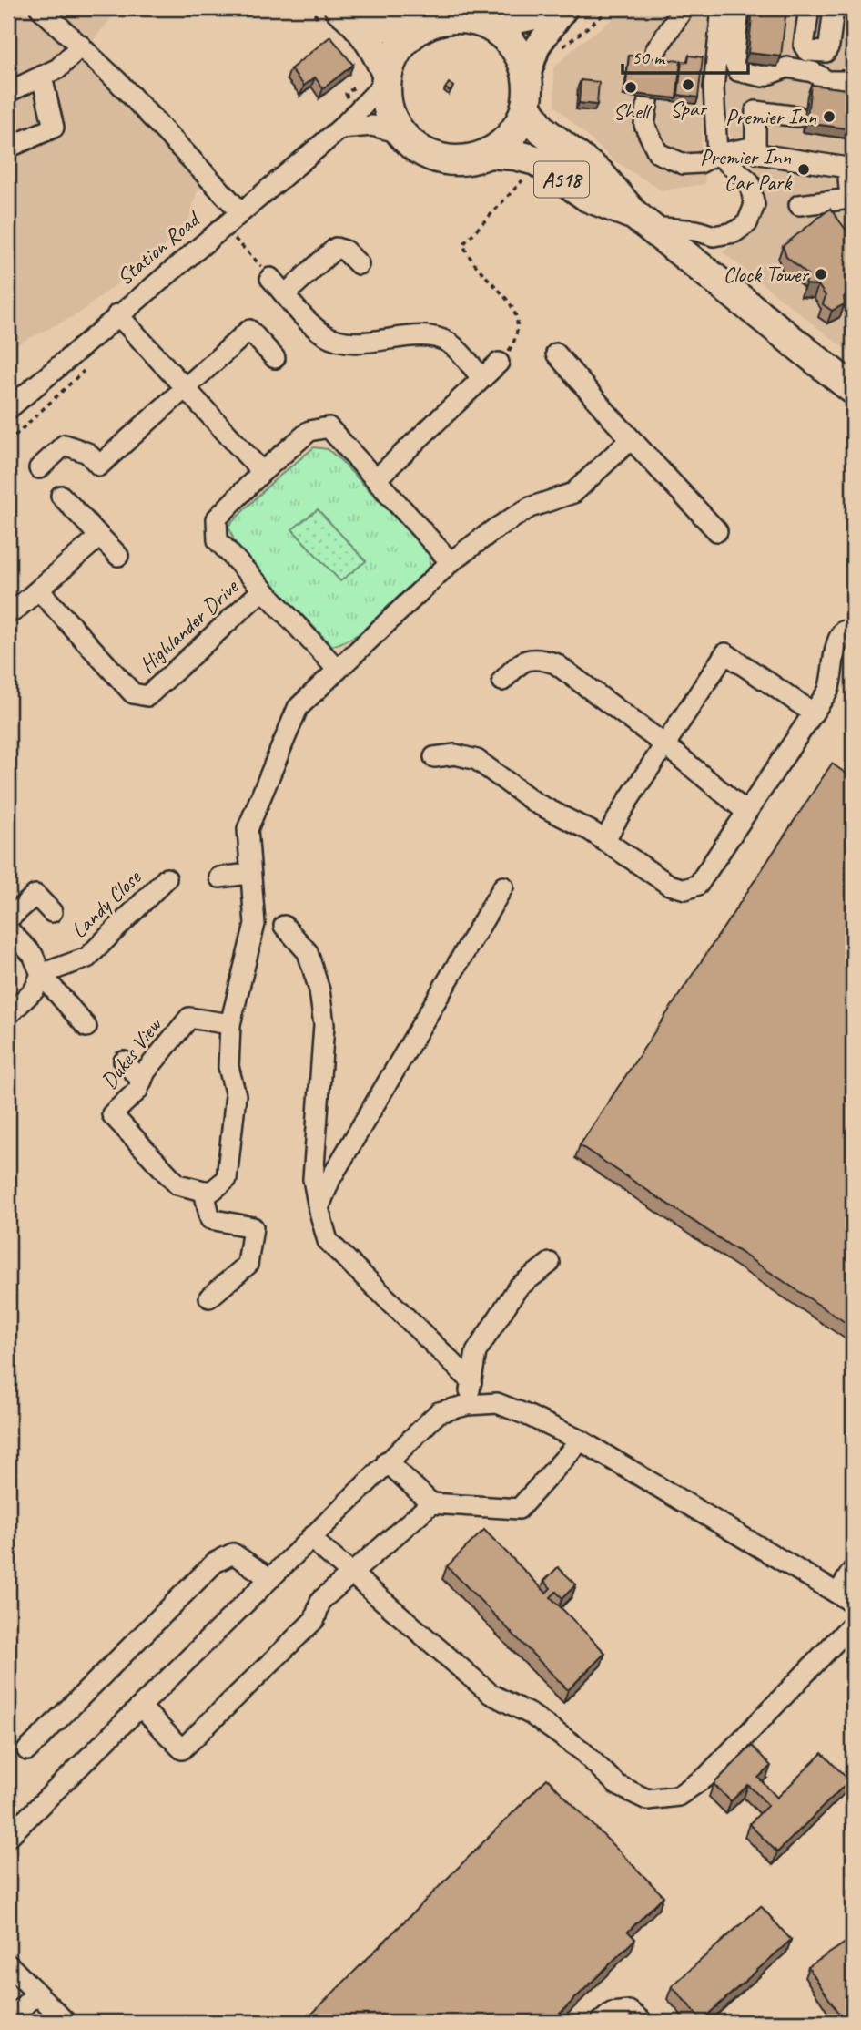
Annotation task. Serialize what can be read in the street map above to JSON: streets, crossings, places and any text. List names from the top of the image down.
{
  "streets": {
    "highway": ["A518"],
    "street": [
      "Station Road",
      "Highlander Drive",
      "Landy Close",
      "Dukes View"
    ]
  },
  "crossings": [
    ["A518", "Station Road"]
  ],
  "places": [
    "Spar",
    "Shell",
    "Premier Inn",
    "Premier Inn Car Park",
    "Clock Tower"
  ],
  "scale_bar": "50 m"
}
